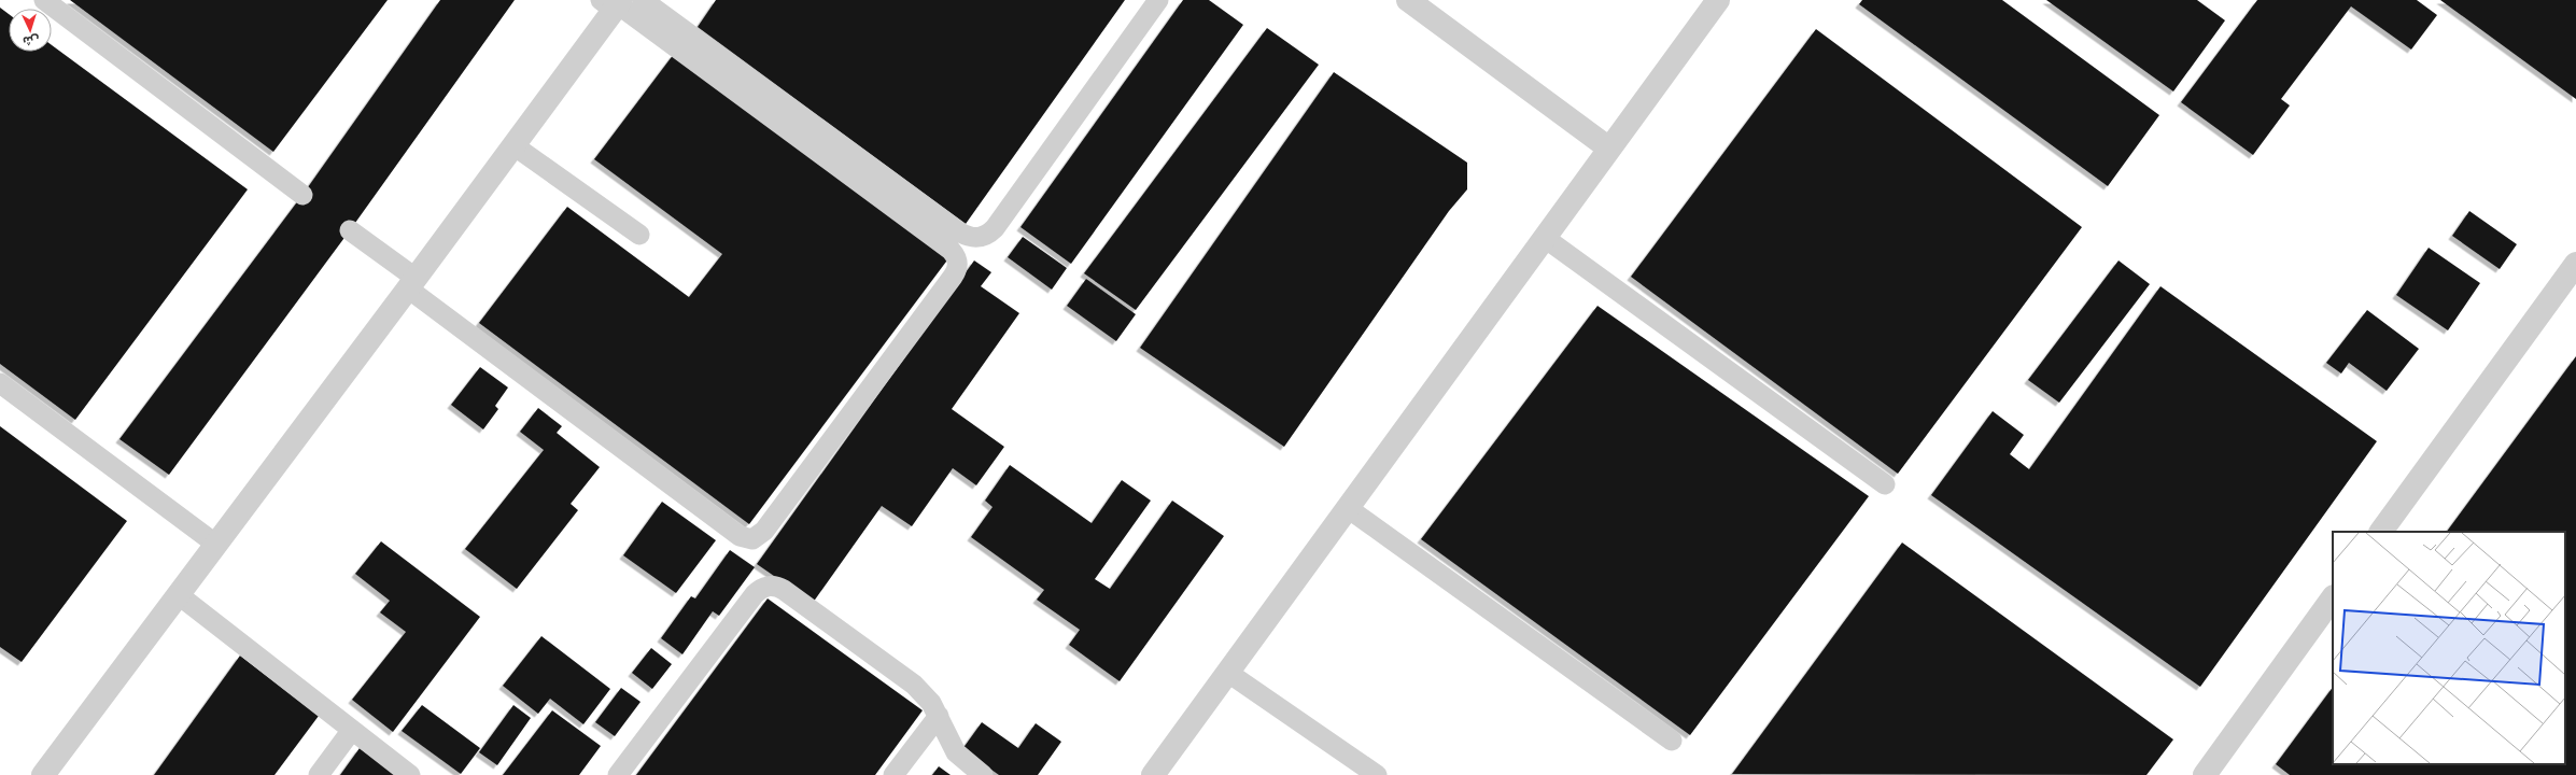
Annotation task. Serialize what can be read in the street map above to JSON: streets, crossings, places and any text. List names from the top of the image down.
{
  "north": "bottom"
}
